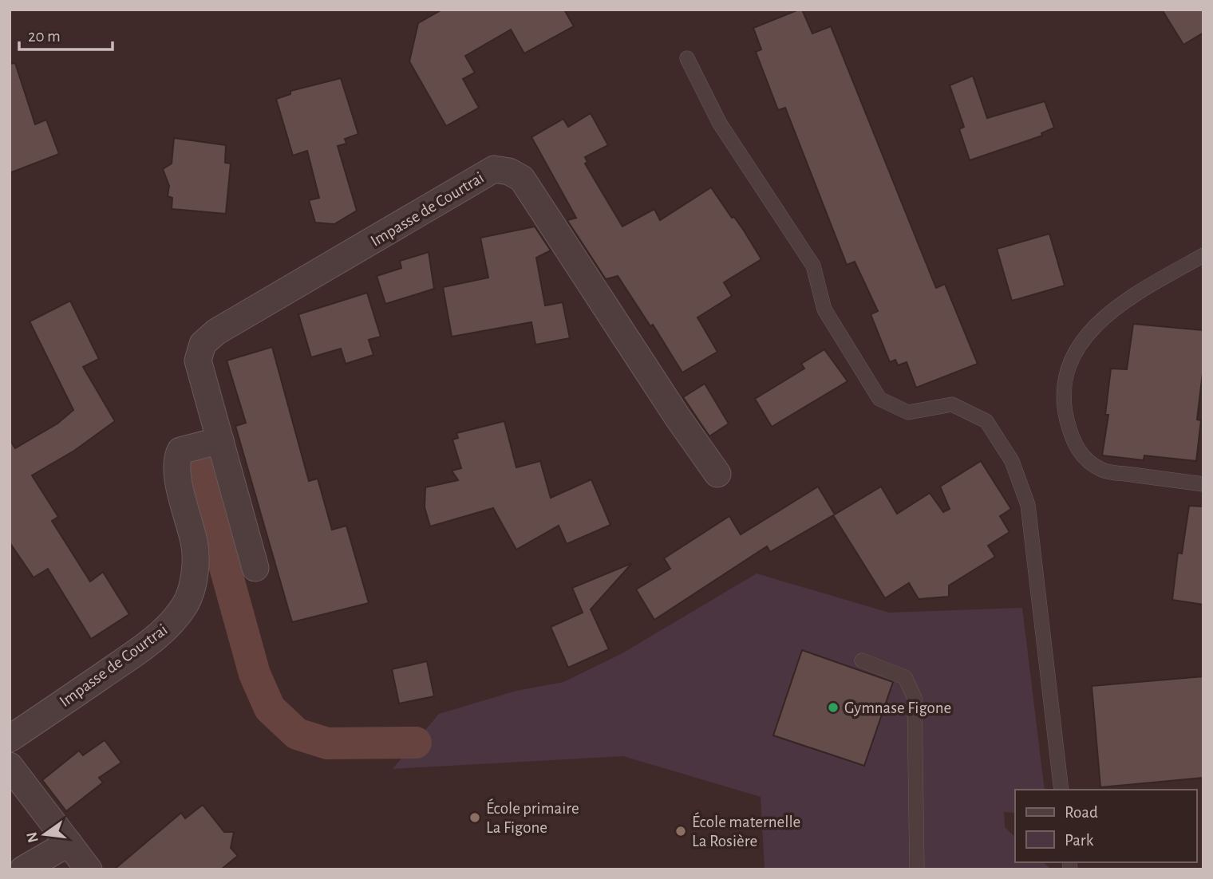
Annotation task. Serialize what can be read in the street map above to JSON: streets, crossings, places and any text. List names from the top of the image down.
{
  "streets": {
    "street": ["Impasse de Courtrai"]
  },
  "places": ["Gymnase Figone", "École primaire La Figone", "École maternelle La Rosière"],
  "legend": ["Road", "Park"],
  "scale_bar": "20 m",
  "north": "left"
}
